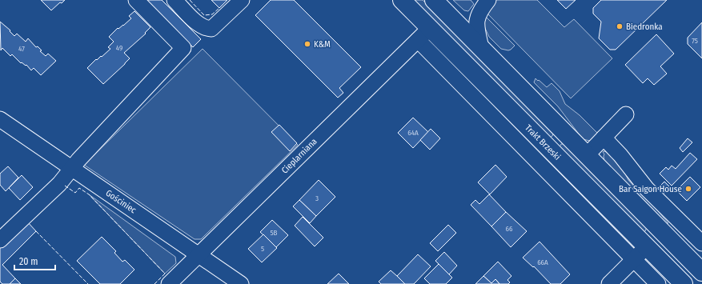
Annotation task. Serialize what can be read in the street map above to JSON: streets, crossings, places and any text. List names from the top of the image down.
{
  "streets": {
    "main road": ["Trakt Brzeski"],
    "street": ["Cieplarniana", "Gościniec"]
  },
  "crossings": [
    ["Trakt Brzeski", "Cieplarniana"],
    ["Cieplarniana", "Gościniec"]
  ],
  "places": ["Biedronka", "K&M", "Bar Saigon House"],
  "house_numbers": [
    "75",
    "49",
    "47",
    "64A",
    "3",
    "66",
    "5B",
    "5",
    "66A"
  ],
  "scale_bar": "20 m"
}
